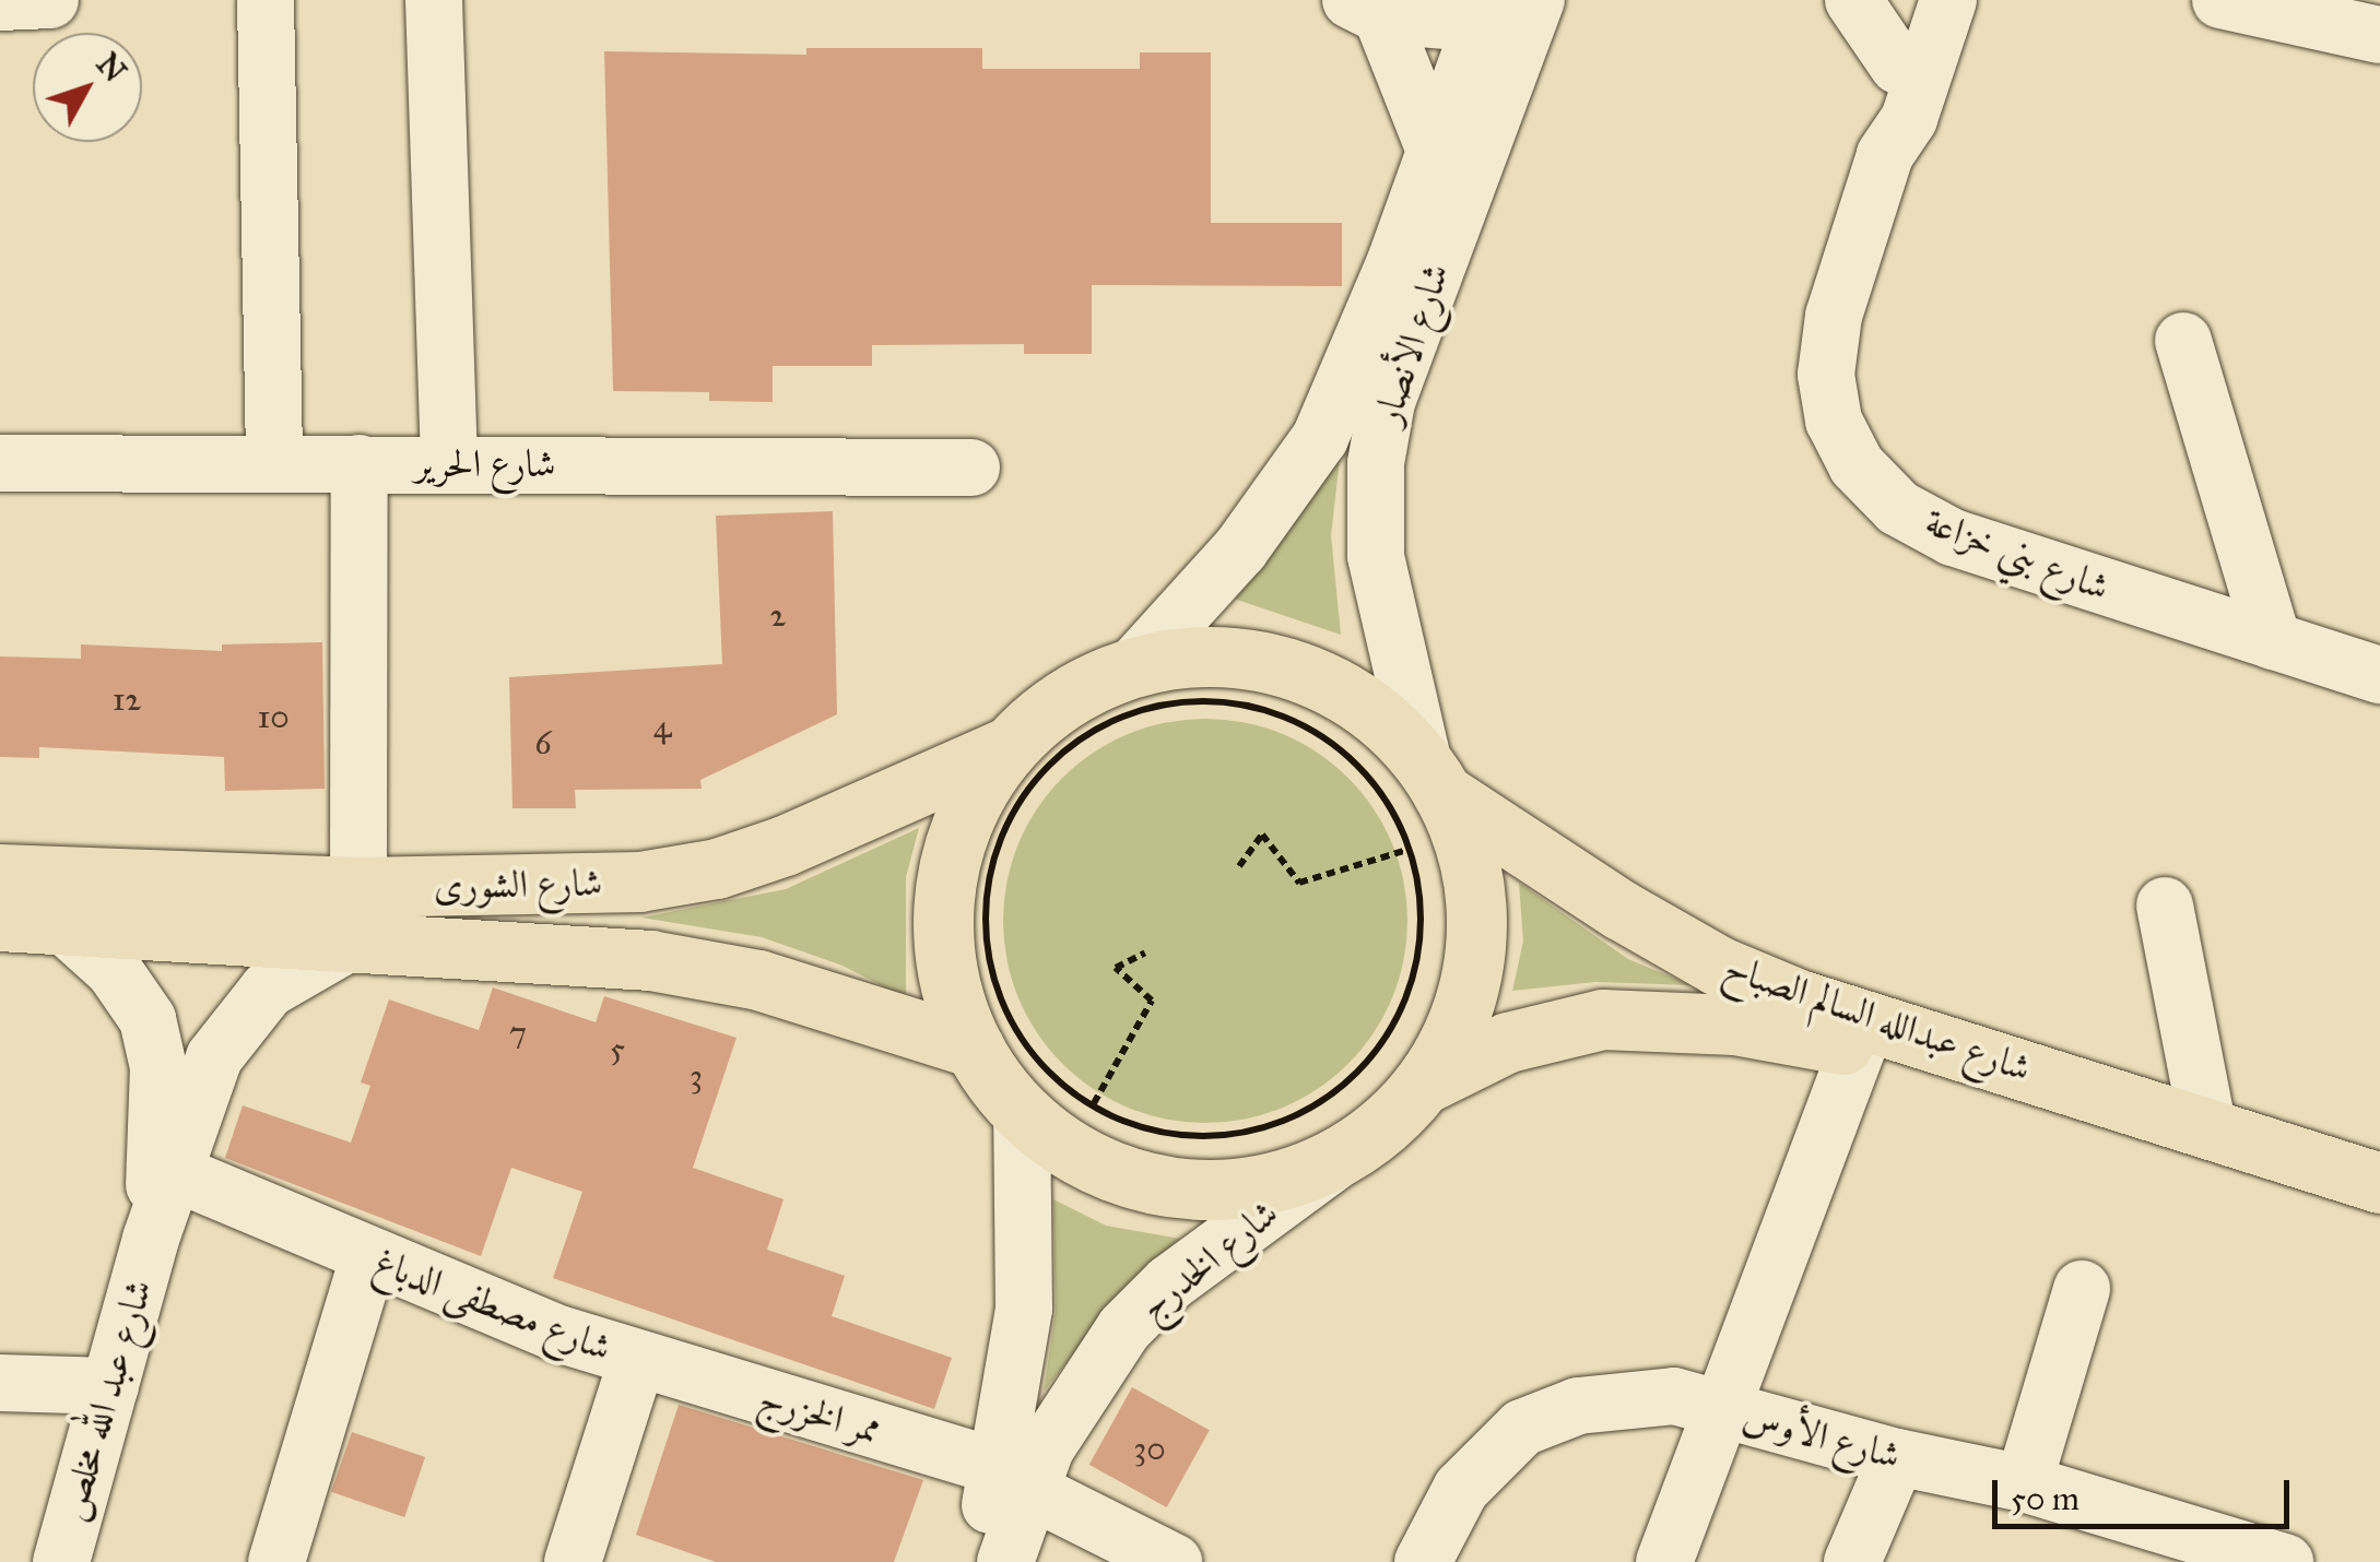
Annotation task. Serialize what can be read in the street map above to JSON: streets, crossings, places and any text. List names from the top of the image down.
{
  "streets": {
    "main road": ["شارع الشورى", "شارع عبدالله السالم الصباح"],
    "street": [
      "شارع الأنصار",
      "شارع الحرير",
      "شارع بني خزاعة",
      "شارع الخدرج",
      "شارع مصطفى الدباغ",
      "شارع عبد الله مخلص",
      "ممر الخزرج",
      "شارع الأوس"
    ]
  },
  "crossings": [
    ["شارع الأنصار", "شارع عبدالله السالم الصباح"],
    ["شارع الشورى", "شارع عبد الله مخلص"],
    ["شارع الخدرج", "ممر الخزرج"],
    ["شارع مصطفى الدباغ", "شارع عبد الله مخلص"],
    ["شارع مصطفى الدباغ", "ممر الخزرج"]
  ],
  "house_numbers": [
    "2",
    "12",
    "10",
    "4",
    "6",
    "7",
    "5",
    "3",
    "30"
  ],
  "scale_bar": "50 m",
  "north": "top right"
}
